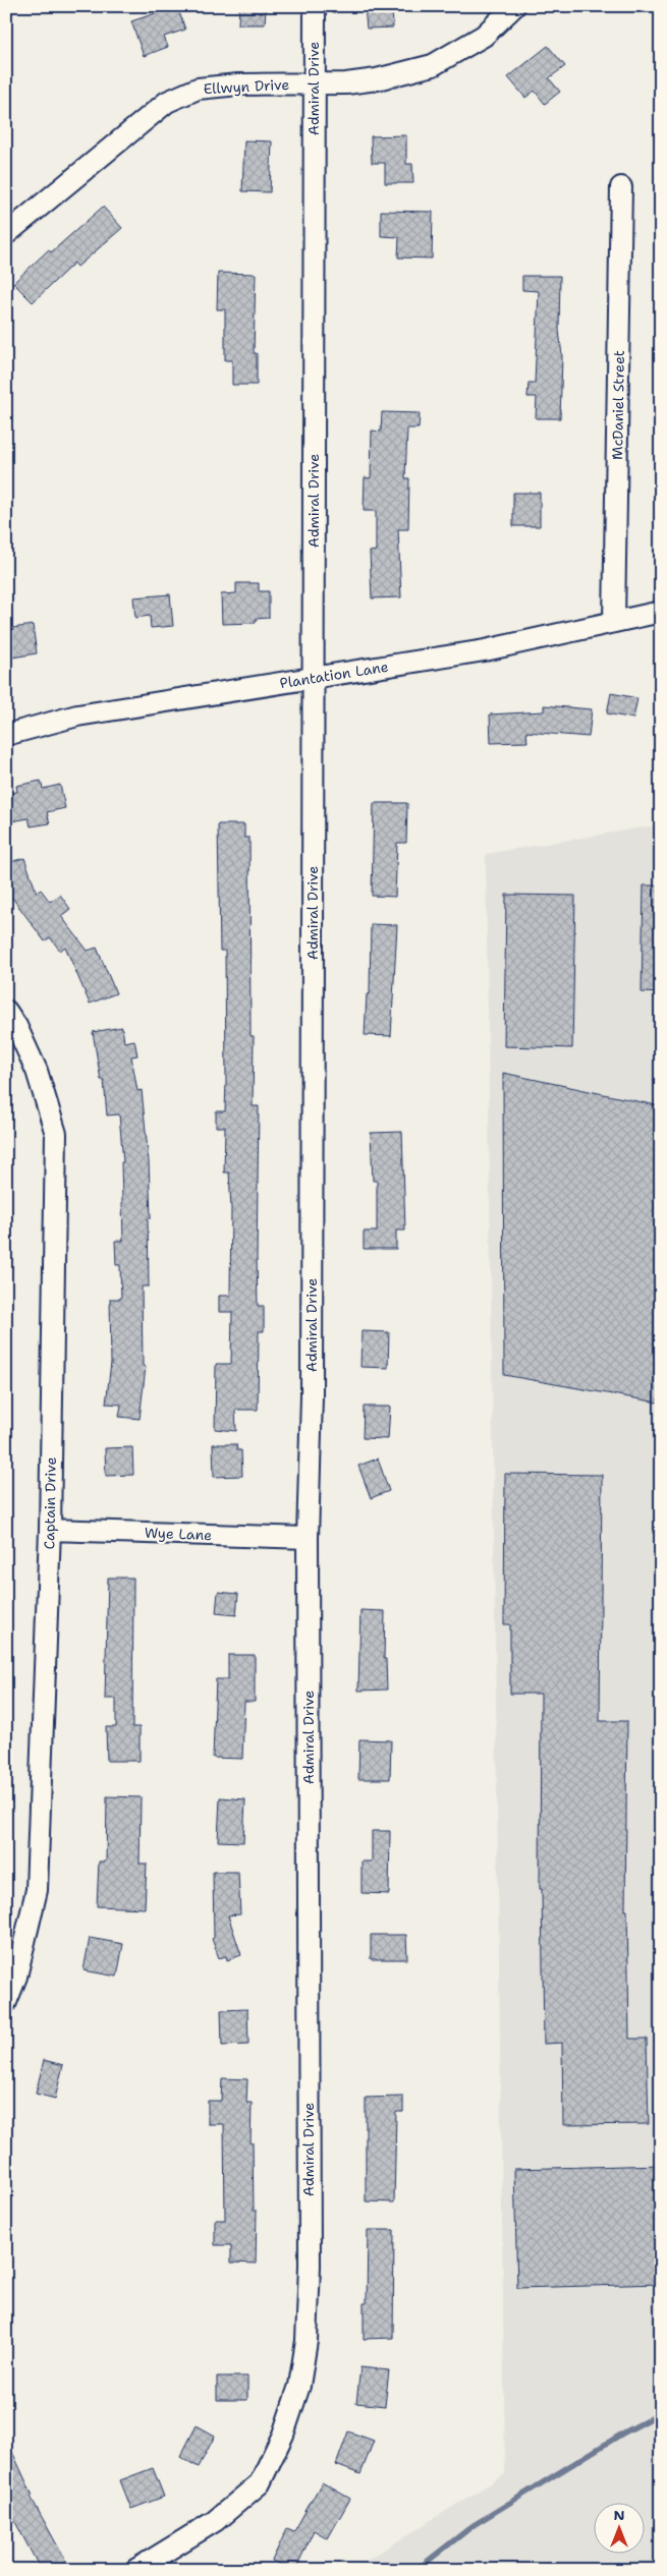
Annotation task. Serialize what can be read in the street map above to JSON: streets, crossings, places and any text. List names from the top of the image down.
{
  "streets": {
    "street": [
      "Ellwyn Drive",
      "Admiral Drive",
      "McDaniel Street",
      "Plantation Lane",
      "Captain Drive",
      "Wye Lane"
    ]
  },
  "crossings": [
    ["Ellwyn Drive", "Admiral Drive"],
    ["Admiral Drive", "Plantation Lane"],
    ["Admiral Drive", "Wye Lane"],
    ["McDaniel Street", "Plantation Lane"],
    ["Captain Drive", "Wye Lane"]
  ],
  "north": "top"
}
